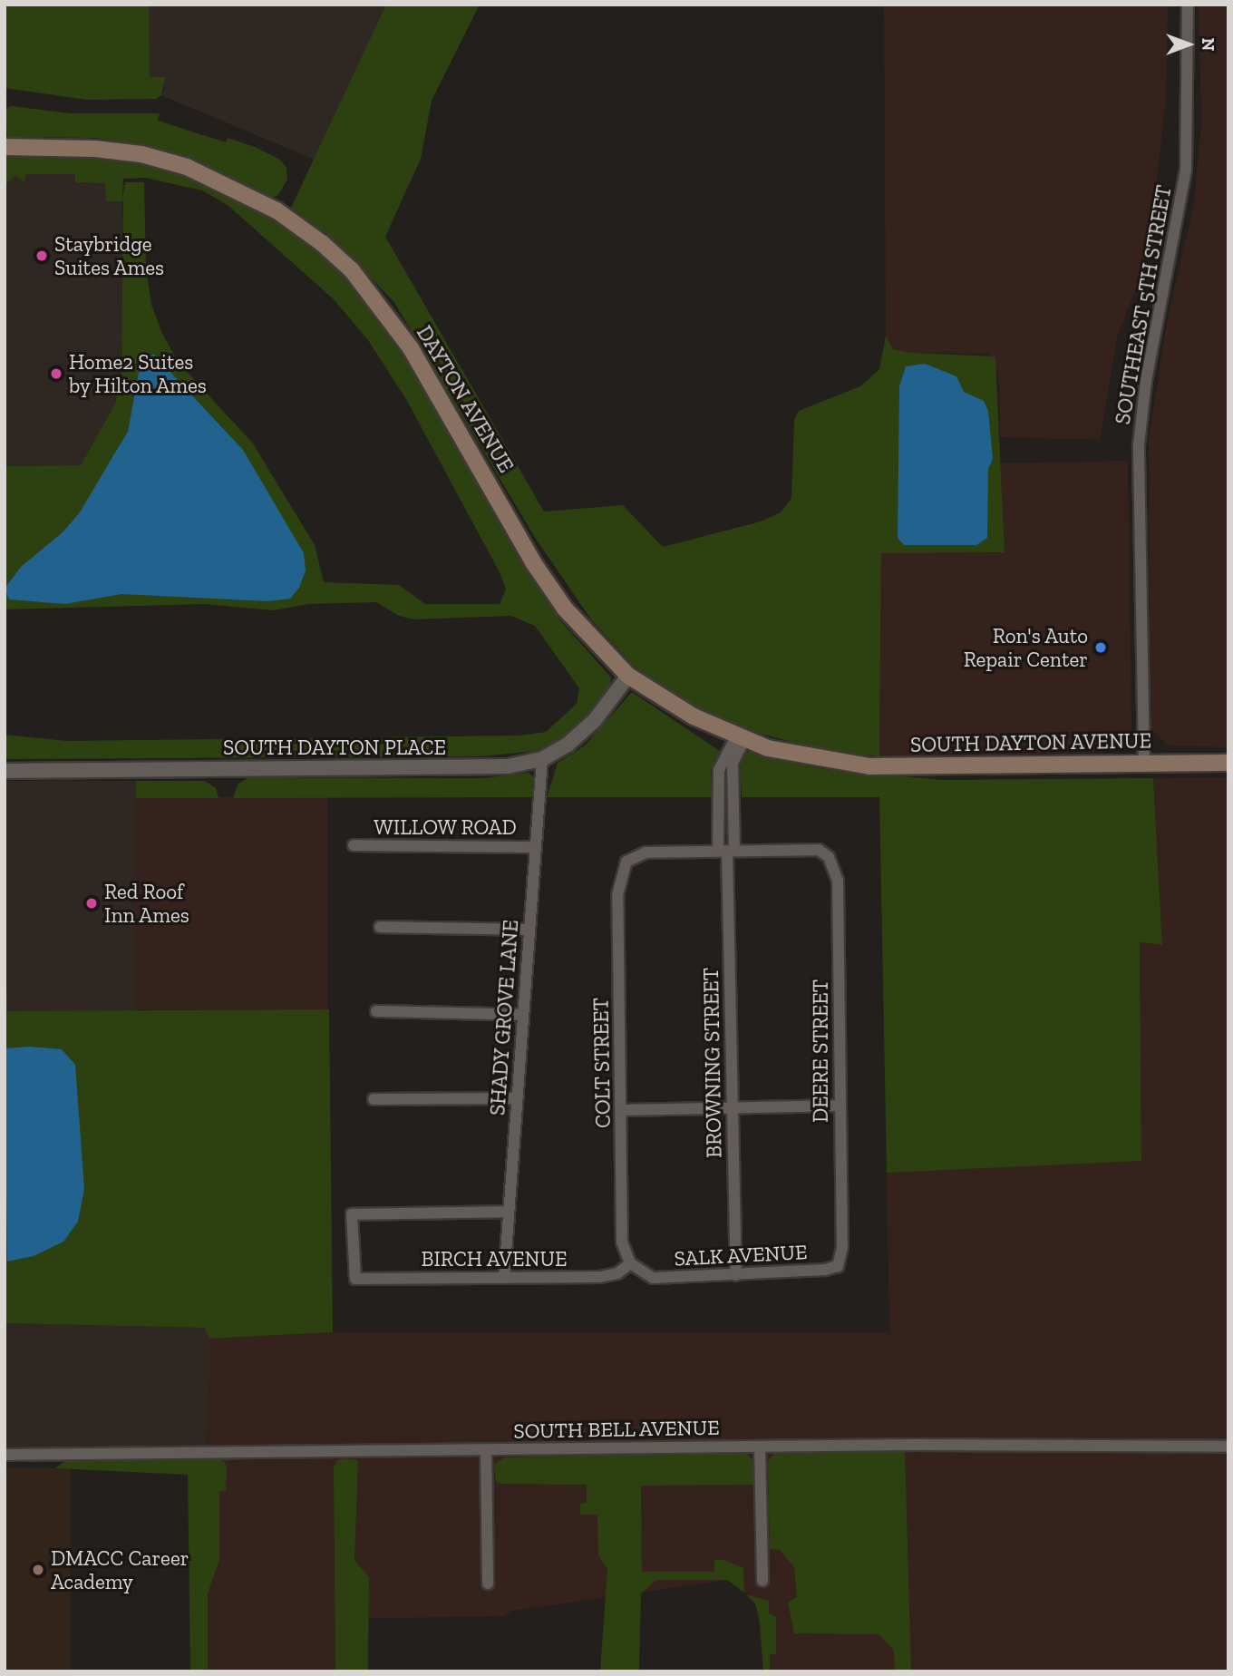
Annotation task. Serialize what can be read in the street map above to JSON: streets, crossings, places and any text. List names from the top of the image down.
{
  "streets": {
    "main road": ["DAYTON AVENUE", "SOUTH DAYTON AVENUE"],
    "street": [
      "SOUTHEAST 5TH STREET",
      "SOUTH DAYTON PLACE",
      "WILLOW ROAD",
      "SHADY GROVE LANE",
      "DEERE STREET",
      "COLT STREET",
      "BROWNING STREET",
      "SALK AVENUE",
      "BIRCH AVENUE",
      "SOUTH BELL AVENUE"
    ]
  },
  "crossings": [
    ["SOUTHEAST 5TH STREET", "SOUTH DAYTON AVENUE"],
    ["DAYTON AVENUE", "SOUTH DAYTON AVENUE"],
    ["DAYTON AVENUE", "SOUTH DAYTON PLACE"],
    ["DAYTON AVENUE", "BROWNING STREET"],
    ["SOUTH DAYTON PLACE", "SHADY GROVE LANE"],
    ["WILLOW ROAD", "SHADY GROVE LANE"],
    ["SHADY GROVE LANE", "BIRCH AVENUE"],
    ["DEERE STREET", "COLT STREET"],
    ["DEERE STREET", "BROWNING STREET"],
    ["DEERE STREET", "SALK AVENUE"],
    ["COLT STREET", "BROWNING STREET"],
    ["COLT STREET", "SALK AVENUE"],
    ["COLT STREET", "BIRCH AVENUE"],
    ["BROWNING STREET", "SALK AVENUE"],
    ["SALK AVENUE", "BIRCH AVENUE"]
  ],
  "places": [
    "Staybridge Suites Ames",
    "Home2 Suites by Hilton Ames",
    "Ron's Auto Repair Center",
    "Red Roof Inn Ames",
    "DMACC Career Academy"
  ],
  "north": "right"
}
